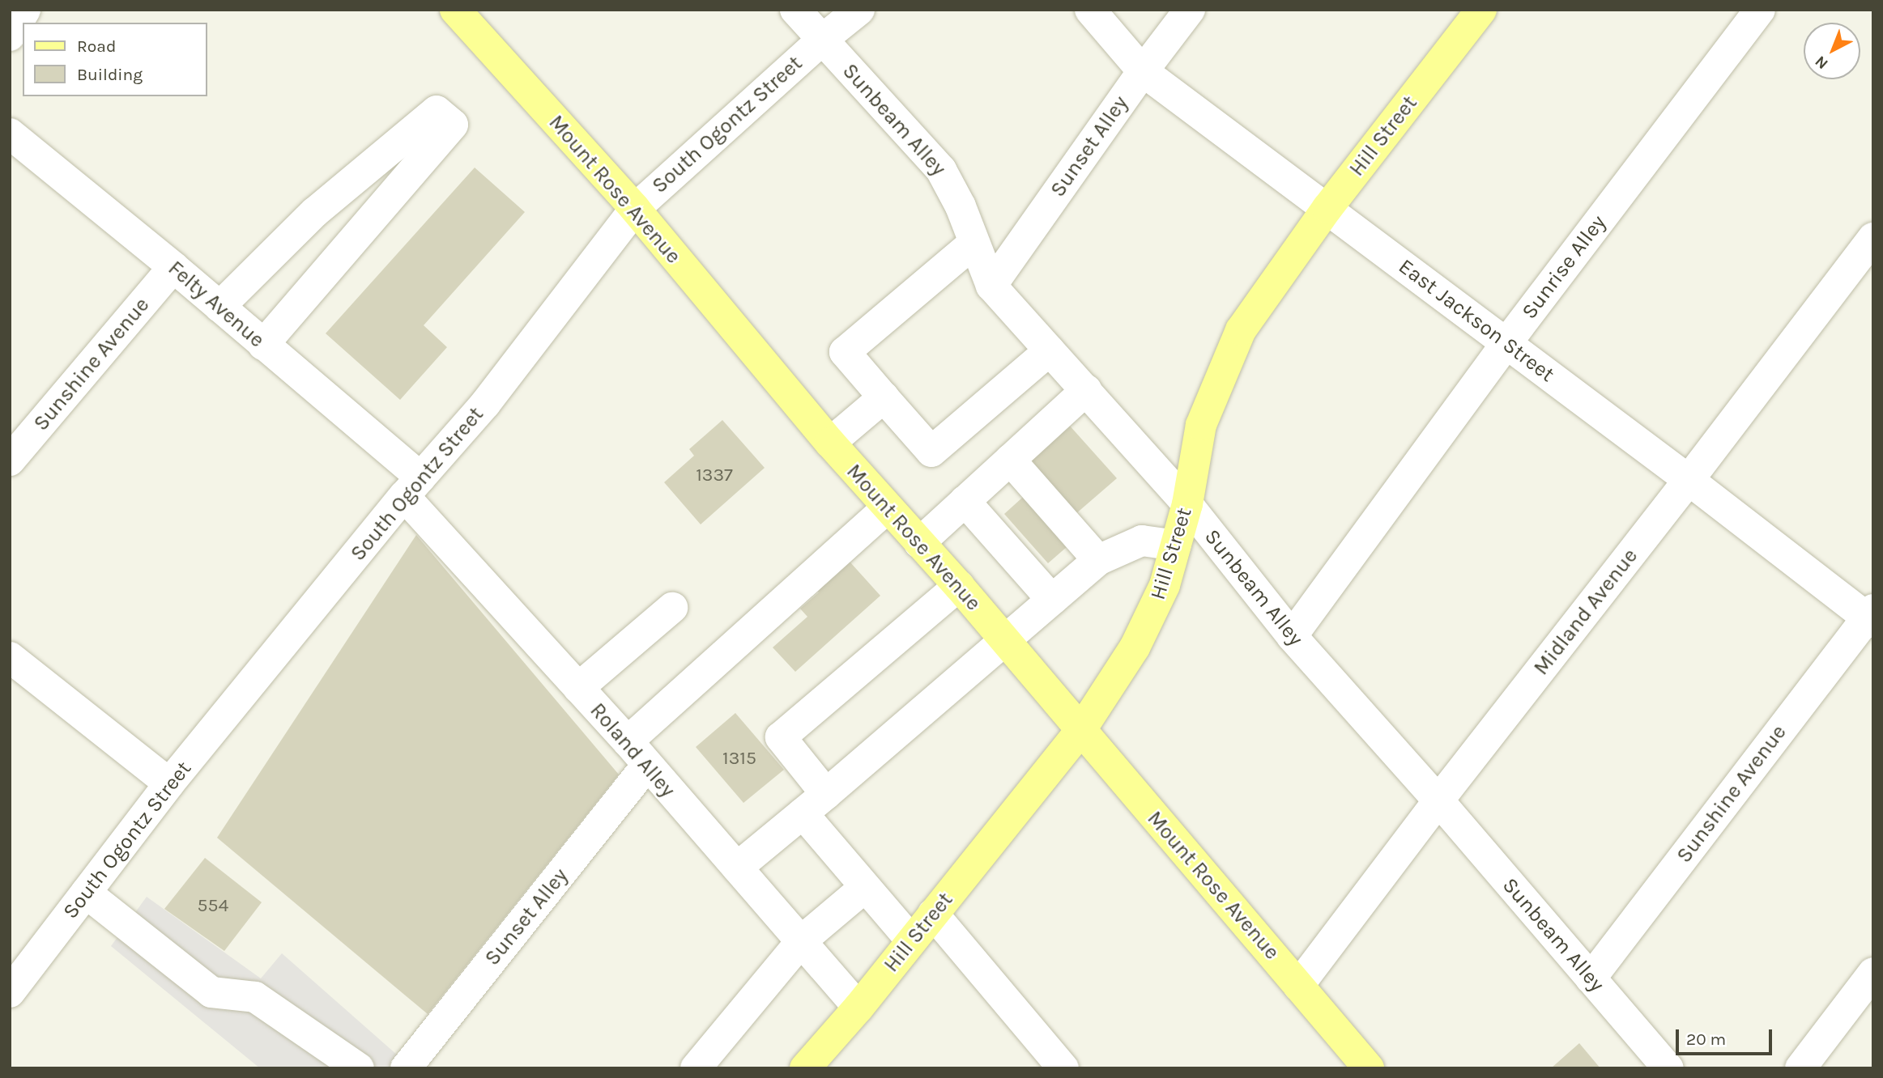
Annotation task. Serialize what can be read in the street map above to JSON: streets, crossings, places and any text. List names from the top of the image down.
{
  "streets": {
    "main road": ["Hill Street", "Mount Rose Avenue"],
    "street": [
      "Sunbeam Alley",
      "South Ogontz Street",
      "Sunset Alley",
      "Sunrise Alley",
      "Felty Avenue",
      "East Jackson Street",
      "Sunshine Avenue",
      "Midland Avenue",
      "Roland Alley"
    ]
  },
  "crossings": [
    ["Sunbeam Alley", "South Ogontz Street"],
    ["Sunbeam Alley", "Hill Street"],
    ["Sunbeam Alley", "Sunset Alley"],
    ["Sunbeam Alley", "Sunrise Alley"],
    ["Sunbeam Alley", "Sunshine Avenue"],
    ["Sunbeam Alley", "Midland Avenue"],
    ["South Ogontz Street", "Mount Rose Avenue"],
    ["South Ogontz Street", "Felty Avenue"],
    ["South Ogontz Street", "Roland Alley"],
    ["Hill Street", "Mount Rose Avenue"],
    ["Hill Street", "East Jackson Street"],
    ["Hill Street", "Roland Alley"],
    ["Sunset Alley", "East Jackson Street"],
    ["Sunset Alley", "Roland Alley"],
    ["Mount Rose Avenue", "Midland Avenue"],
    ["Sunrise Alley", "East Jackson Street"],
    ["Felty Avenue", "Sunshine Avenue"],
    ["Felty Avenue", "Roland Alley"],
    ["East Jackson Street", "Sunshine Avenue"],
    ["East Jackson Street", "Midland Avenue"]
  ],
  "house_numbers": ["1337", "1315", "554"],
  "legend": ["Road", "Building"],
  "scale_bar": "20 m",
  "north": "bottom left"
}
